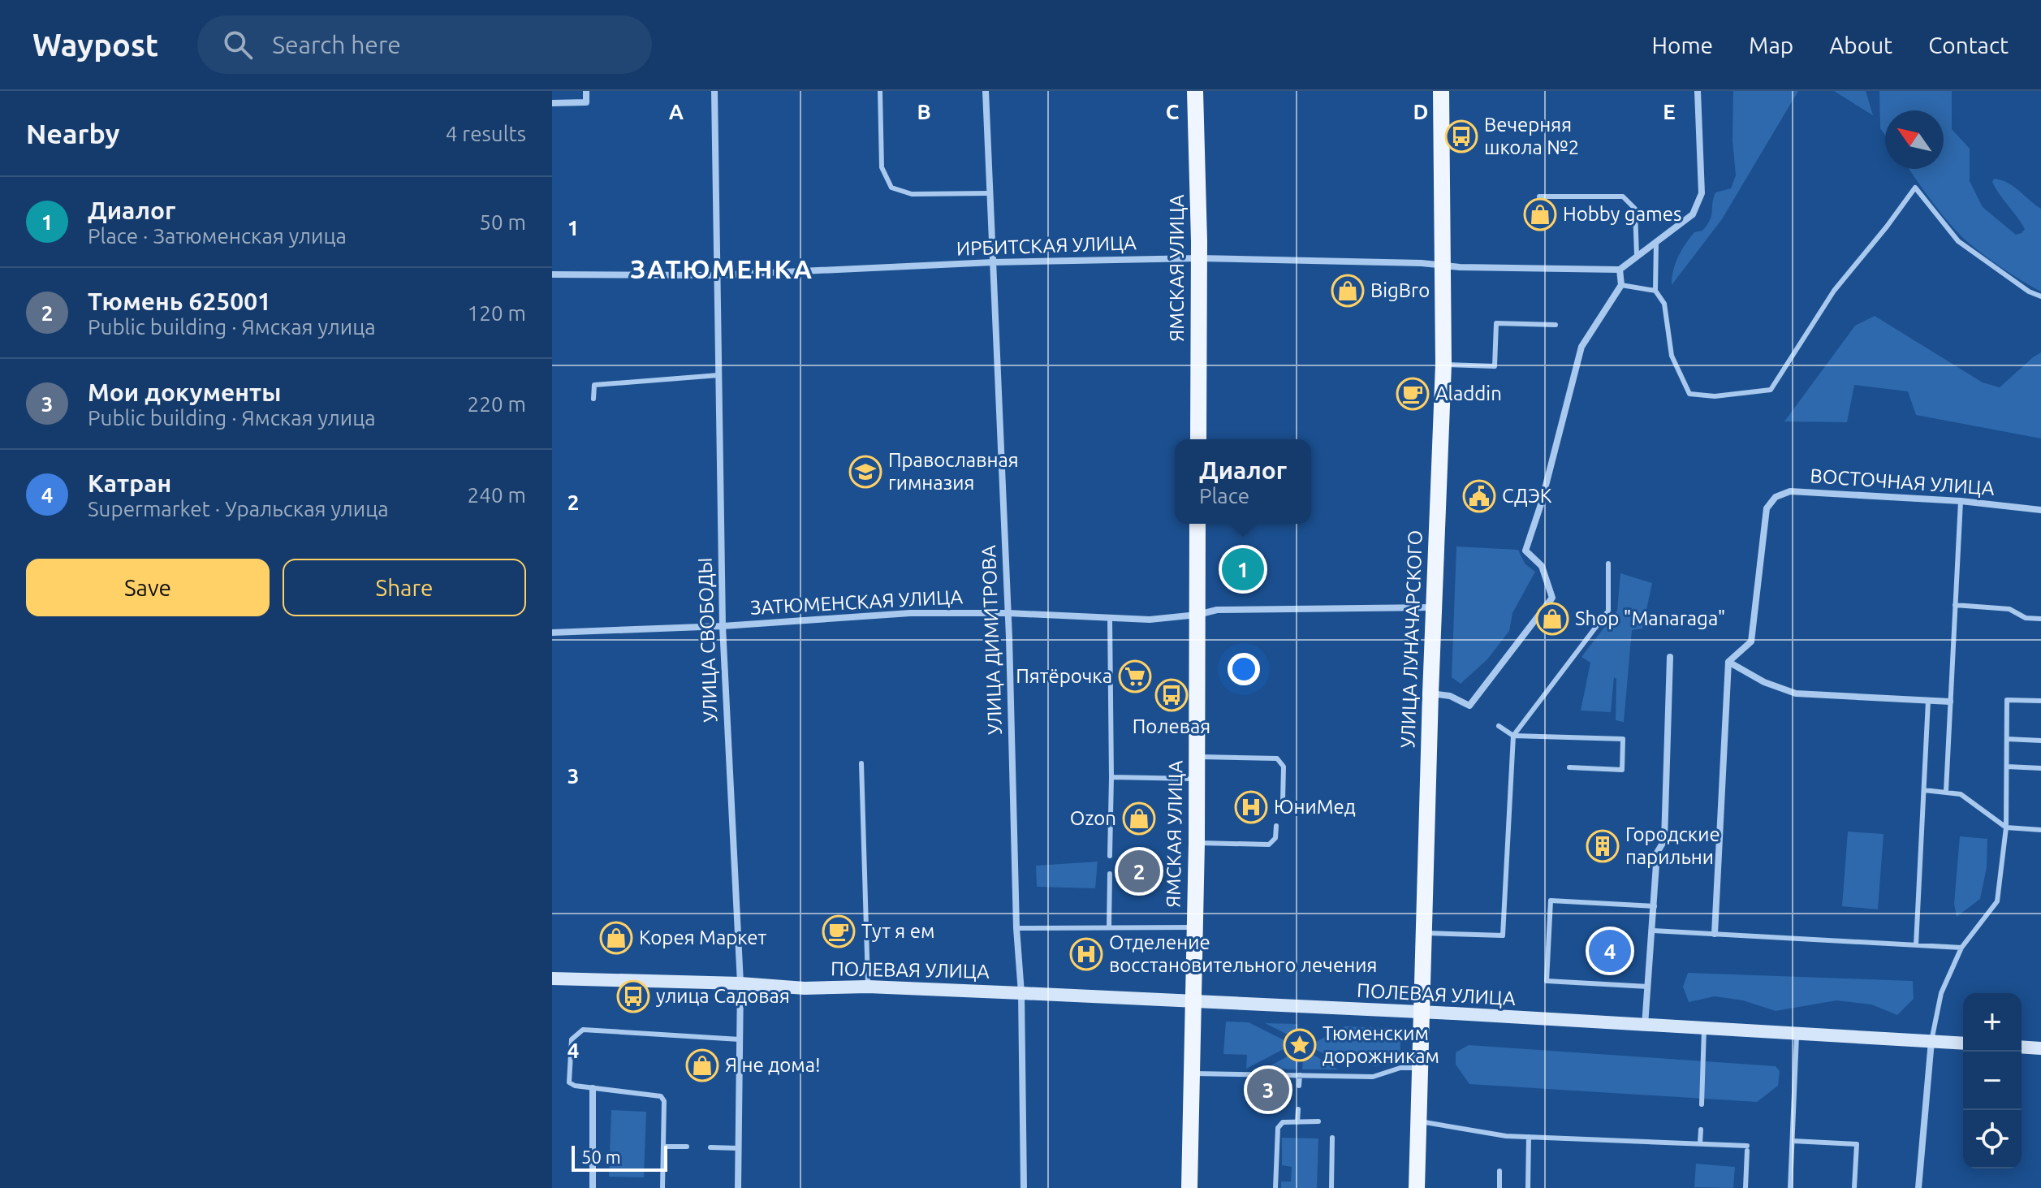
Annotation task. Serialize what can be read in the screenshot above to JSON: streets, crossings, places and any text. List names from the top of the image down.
{
  "streets": {
    "main road": ["ЯМСКАЯ УЛИЦА", "УЛИЦА ЛУНАЧАРСКОГО"],
    "street": [
      "ИРБИТСКАЯ УЛИЦА",
      "ВОСТОЧНАЯ УЛИЦА",
      "ЗАТЮМЕНСКАЯ УЛИЦА",
      "УЛИЦА СВОБОДЫ",
      "УЛИЦА ДИМИТРОВА",
      "ПОЛЕВАЯ УЛИЦА"
    ]
  },
  "crossings": [
    ["ИРБИТСКАЯ УЛИЦА", "ЯМСКАЯ УЛИЦА"],
    ["ИРБИТСКАЯ УЛИЦА", "УЛИЦА ЛУНАЧАРСКОГО"],
    ["ИРБИТСКАЯ УЛИЦА", "УЛИЦА СВОБОДЫ"],
    ["ИРБИТСКАЯ УЛИЦА", "УЛИЦА ДИМИТРОВА"],
    ["ЯМСКАЯ УЛИЦА", "ЗАТЮМЕНСКАЯ УЛИЦА"],
    ["ЯМСКАЯ УЛИЦА", "ПОЛЕВАЯ УЛИЦА"],
    ["ЗАТЮМЕНСКАЯ УЛИЦА", "УЛИЦА ЛУНАЧАРСКОГО"],
    ["ЗАТЮМЕНСКАЯ УЛИЦА", "УЛИЦА СВОБОДЫ"],
    ["ЗАТЮМЕНСКАЯ УЛИЦА", "УЛИЦА ДИМИТРОВА"],
    ["УЛИЦА ЛУНАЧАРСКОГО", "ПОЛЕВАЯ УЛИЦА"],
    ["УЛИЦА СВОБОДЫ", "ПОЛЕВАЯ УЛИЦА"],
    ["УЛИЦА ДИМИТРОВА", "ПОЛЕВАЯ УЛИЦА"]
  ],
  "districts": ["ЗАТЮМЕНКА"],
  "places": {
    "bus stop": ["Вечерняя школа №2", "Полевая", "улица Садовая"],
    "shop": [
      "Hobby games",
      "BigBro",
      "Shop \"Manaraga\"",
      "Ozon",
      "Корея Маркет",
      "Я не дома!"
    ],
    "cafe": ["Aladdin", "Тут я ем"],
    "school or university": ["Православная гимназия"],
    "public building": ["СДЭК"],
    "supermarket": ["Пятёрочка"],
    "hospital": ["ЮниМед", "Отделение восстановительного лечения"],
    "building": ["Городские парильни"],
    "place": ["Тюменским дорожникам"]
  },
  "scale_bar": "50 m",
  "north": "top left",
  "page": {
    "header": "Waypost",
    "search": "Search here",
    "nav": [
      "Home",
      "Map",
      "About",
      "Contact"
    ],
    "heading": ["Nearby", "4 results"],
    "list": [
      {
        "mark": "1",
        "name": "Диалог",
        "note": "Place · Затюменская улица",
        "value": "50 m"
      },
      {
        "mark": "2",
        "name": "Тюмень 625001",
        "note": "Public building · Ямская улица",
        "value": "120 m"
      },
      {
        "mark": "3",
        "name": "Мои документы",
        "note": "Public building · Ямская улица",
        "value": "220 m"
      },
      {
        "mark": "4",
        "name": "Катран",
        "note": "Supermarket · Уральская улица",
        "value": "240 m"
      }
    ],
    "popup": ["Диалог", "Place"],
    "buttons": ["Save", "Share"],
    "pins": [
      "1",
      "2",
      "4",
      "3"
    ],
    "map_buttons": ["+", "−"],
    "scale": "50 m"
  },
  "grid": {
    "columns": [
      "A",
      "B",
      "C",
      "D",
      "E"
    ],
    "rows": [
      "1",
      "2",
      "3",
      "4"
    ]
  }
}
